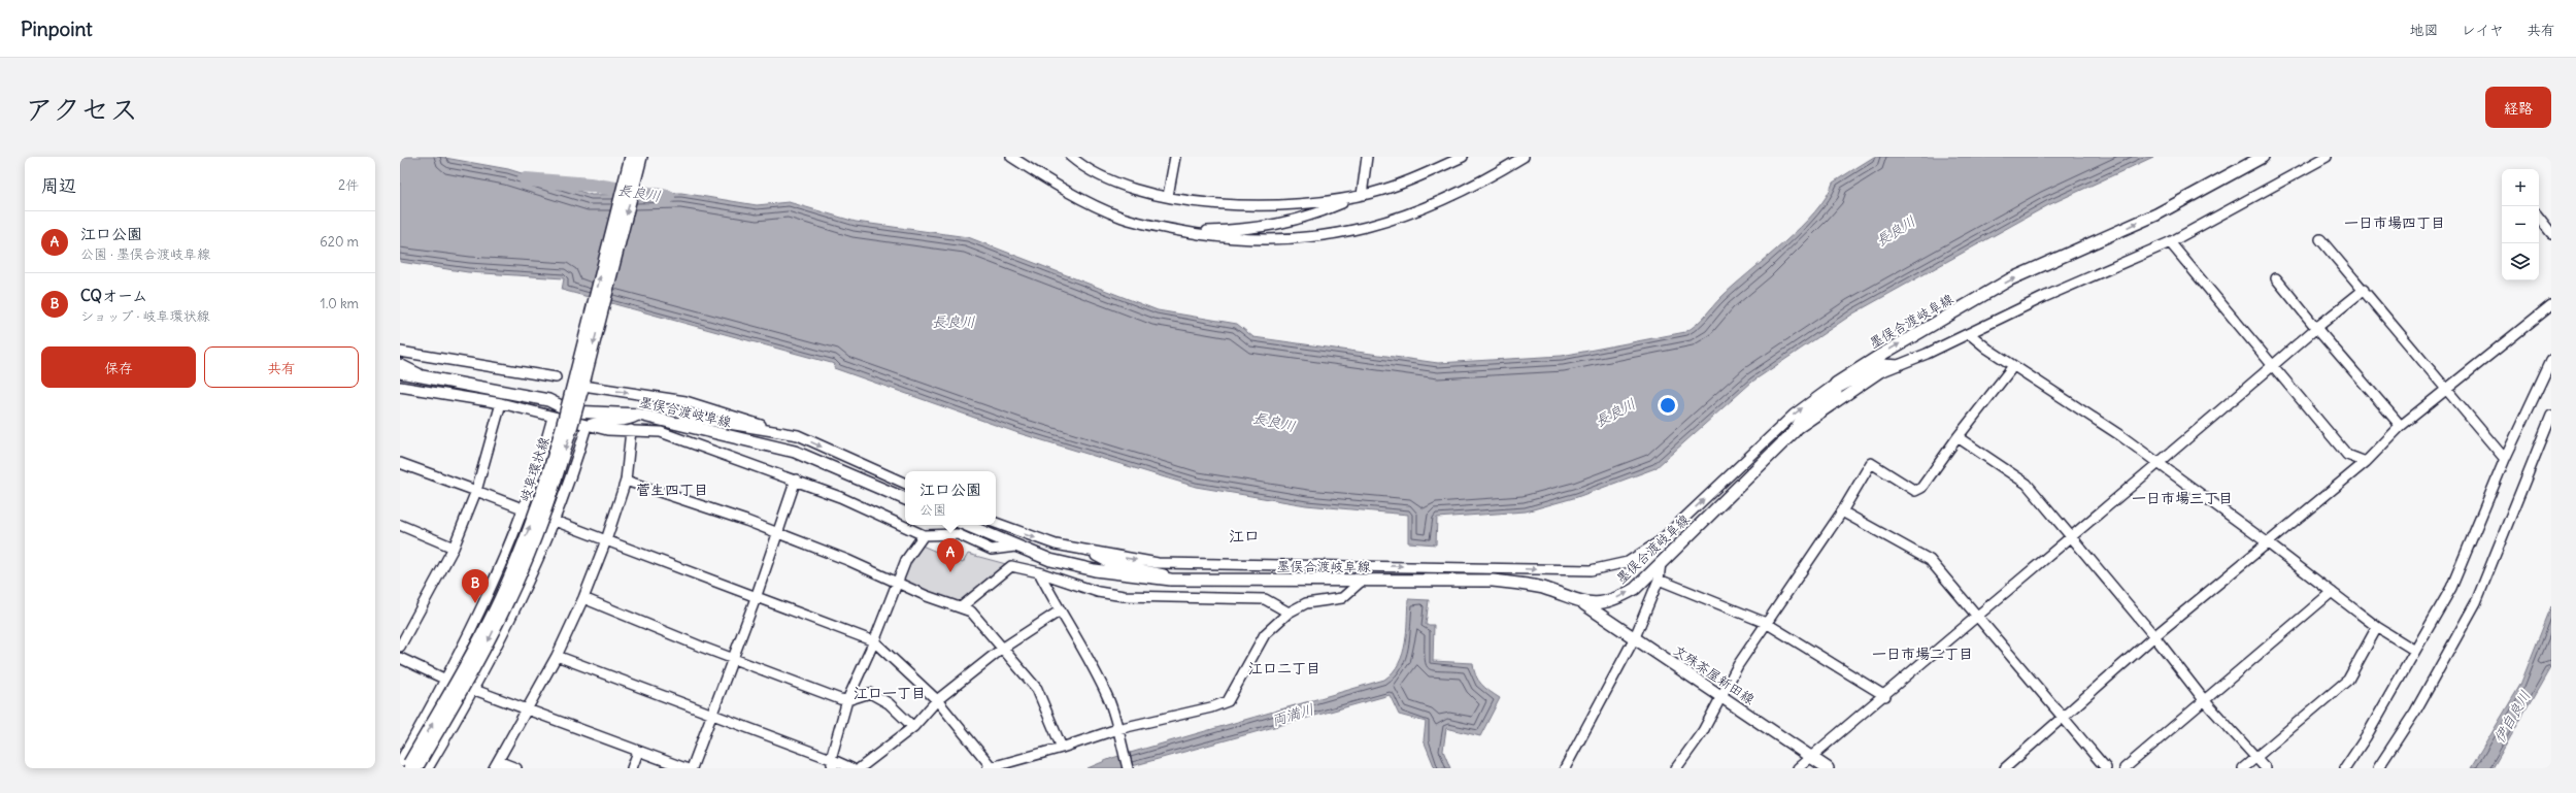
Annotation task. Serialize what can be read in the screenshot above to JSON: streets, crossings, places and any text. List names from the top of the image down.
{
  "streets": {
    "main road": ["墨俣合渡岐阜線", "岐阜環状線", "文殊茶屋新田線"]
  },
  "crossings": [
    ["墨俣合渡岐阜線", "文殊茶屋新田線"]
  ],
  "districts": [
    "一日市場四丁目",
    "菅生四丁目",
    "一日市場三丁目",
    "江口",
    "一日市場二丁目",
    "江口二丁目",
    "江口一丁目"
  ],
  "water": ["長良川", "両満川", "伊自良川"],
  "page": {
    "header": "Pinpoint",
    "nav": ["地図", "レイヤ", "共有"],
    "title": "アクセス",
    "buttons": [
      "経路",
      ["保存", "共有"]
    ],
    "heading": ["周辺", "2件"],
    "map_buttons": ["+", "−"],
    "list": [
      {
        "mark": "A",
        "name": "江口公園",
        "note": "公園 · 墨俣合渡岐阜線",
        "value": "620 m"
      },
      {
        "mark": "B",
        "name": "CQオーム",
        "note": "ショップ · 岐阜環状線",
        "value": "1.0 km"
      }
    ],
    "popup": ["江口公園", "公園"],
    "pins": ["A", "B"]
  }
}
